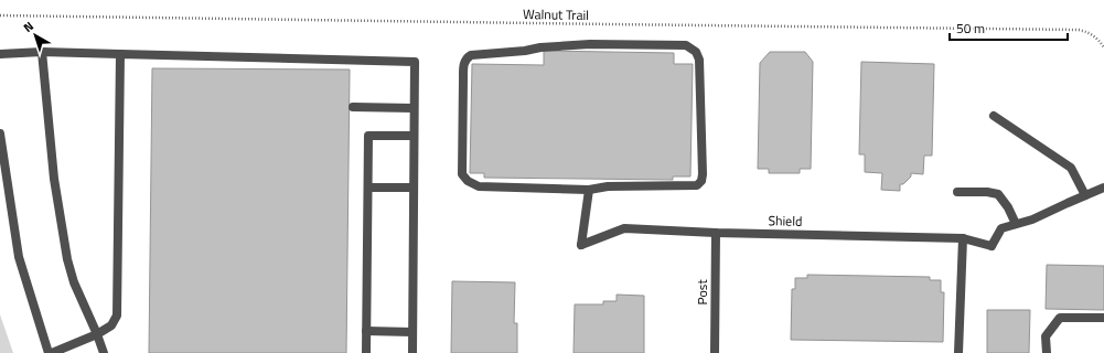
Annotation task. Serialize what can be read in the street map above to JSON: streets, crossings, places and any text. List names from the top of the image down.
{
  "streets": {
    "street": ["Shield", "Post"],
    "path": ["Walnut Trail"]
  },
  "crossings": [
    ["Shield", "Post"]
  ],
  "scale_bar": "50 m",
  "north": "top left"
}
